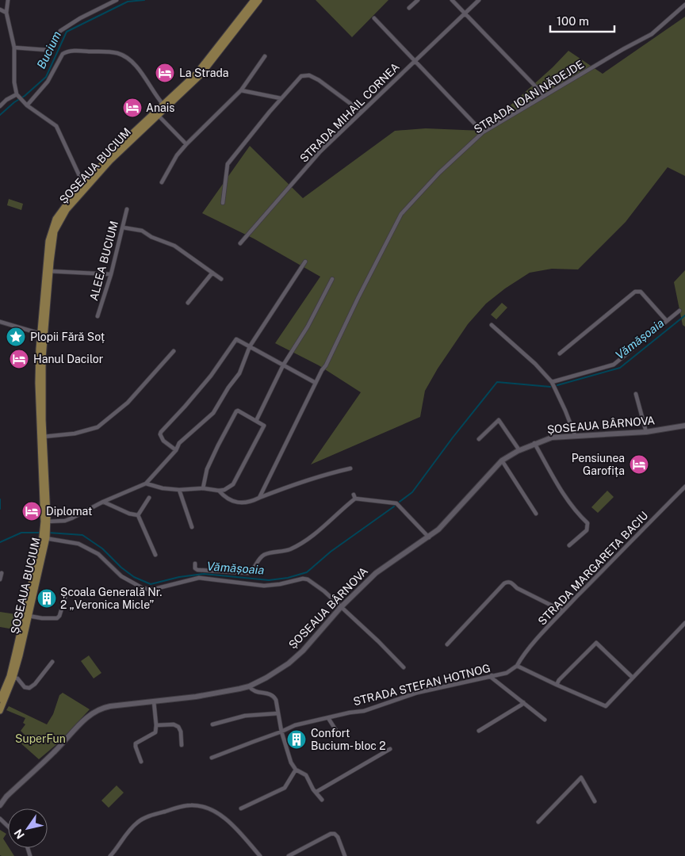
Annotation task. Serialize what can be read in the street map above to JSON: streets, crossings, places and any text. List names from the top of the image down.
{
  "streets": {
    "main road": ["ȘOSEAUA BUCIUM", "ȘOSEAUA BÂRNOVA"],
    "street": [
      "STRADA IOAN NĂDEJDE",
      "STRADA MIHAIL CORNEA",
      "ALEEA BUCIUM",
      "STRADA MARGARETA BACIU",
      "STRADA STEFAN HOTNOG"
    ]
  },
  "crossings": [
    ["STRADA MARGARETA BACIU", "STRADA STEFAN HOTNOG"]
  ],
  "water": ["Bucium", "Vămășoaia"],
  "parks": ["SuperFun"],
  "places": {
    "hotel": [
      "La Strada",
      "Anais",
      "Hanul Dacilor",
      "Pensiunea Garofița",
      "Diplomat"
    ],
    "place": ["Plopii Fără Soț"],
    "building": ["Școala Generală Nr. 2 „Veronica Micle”", "Confort Bucium- bloc 2"]
  },
  "scale_bar": "100 m",
  "north": "bottom left"
}
